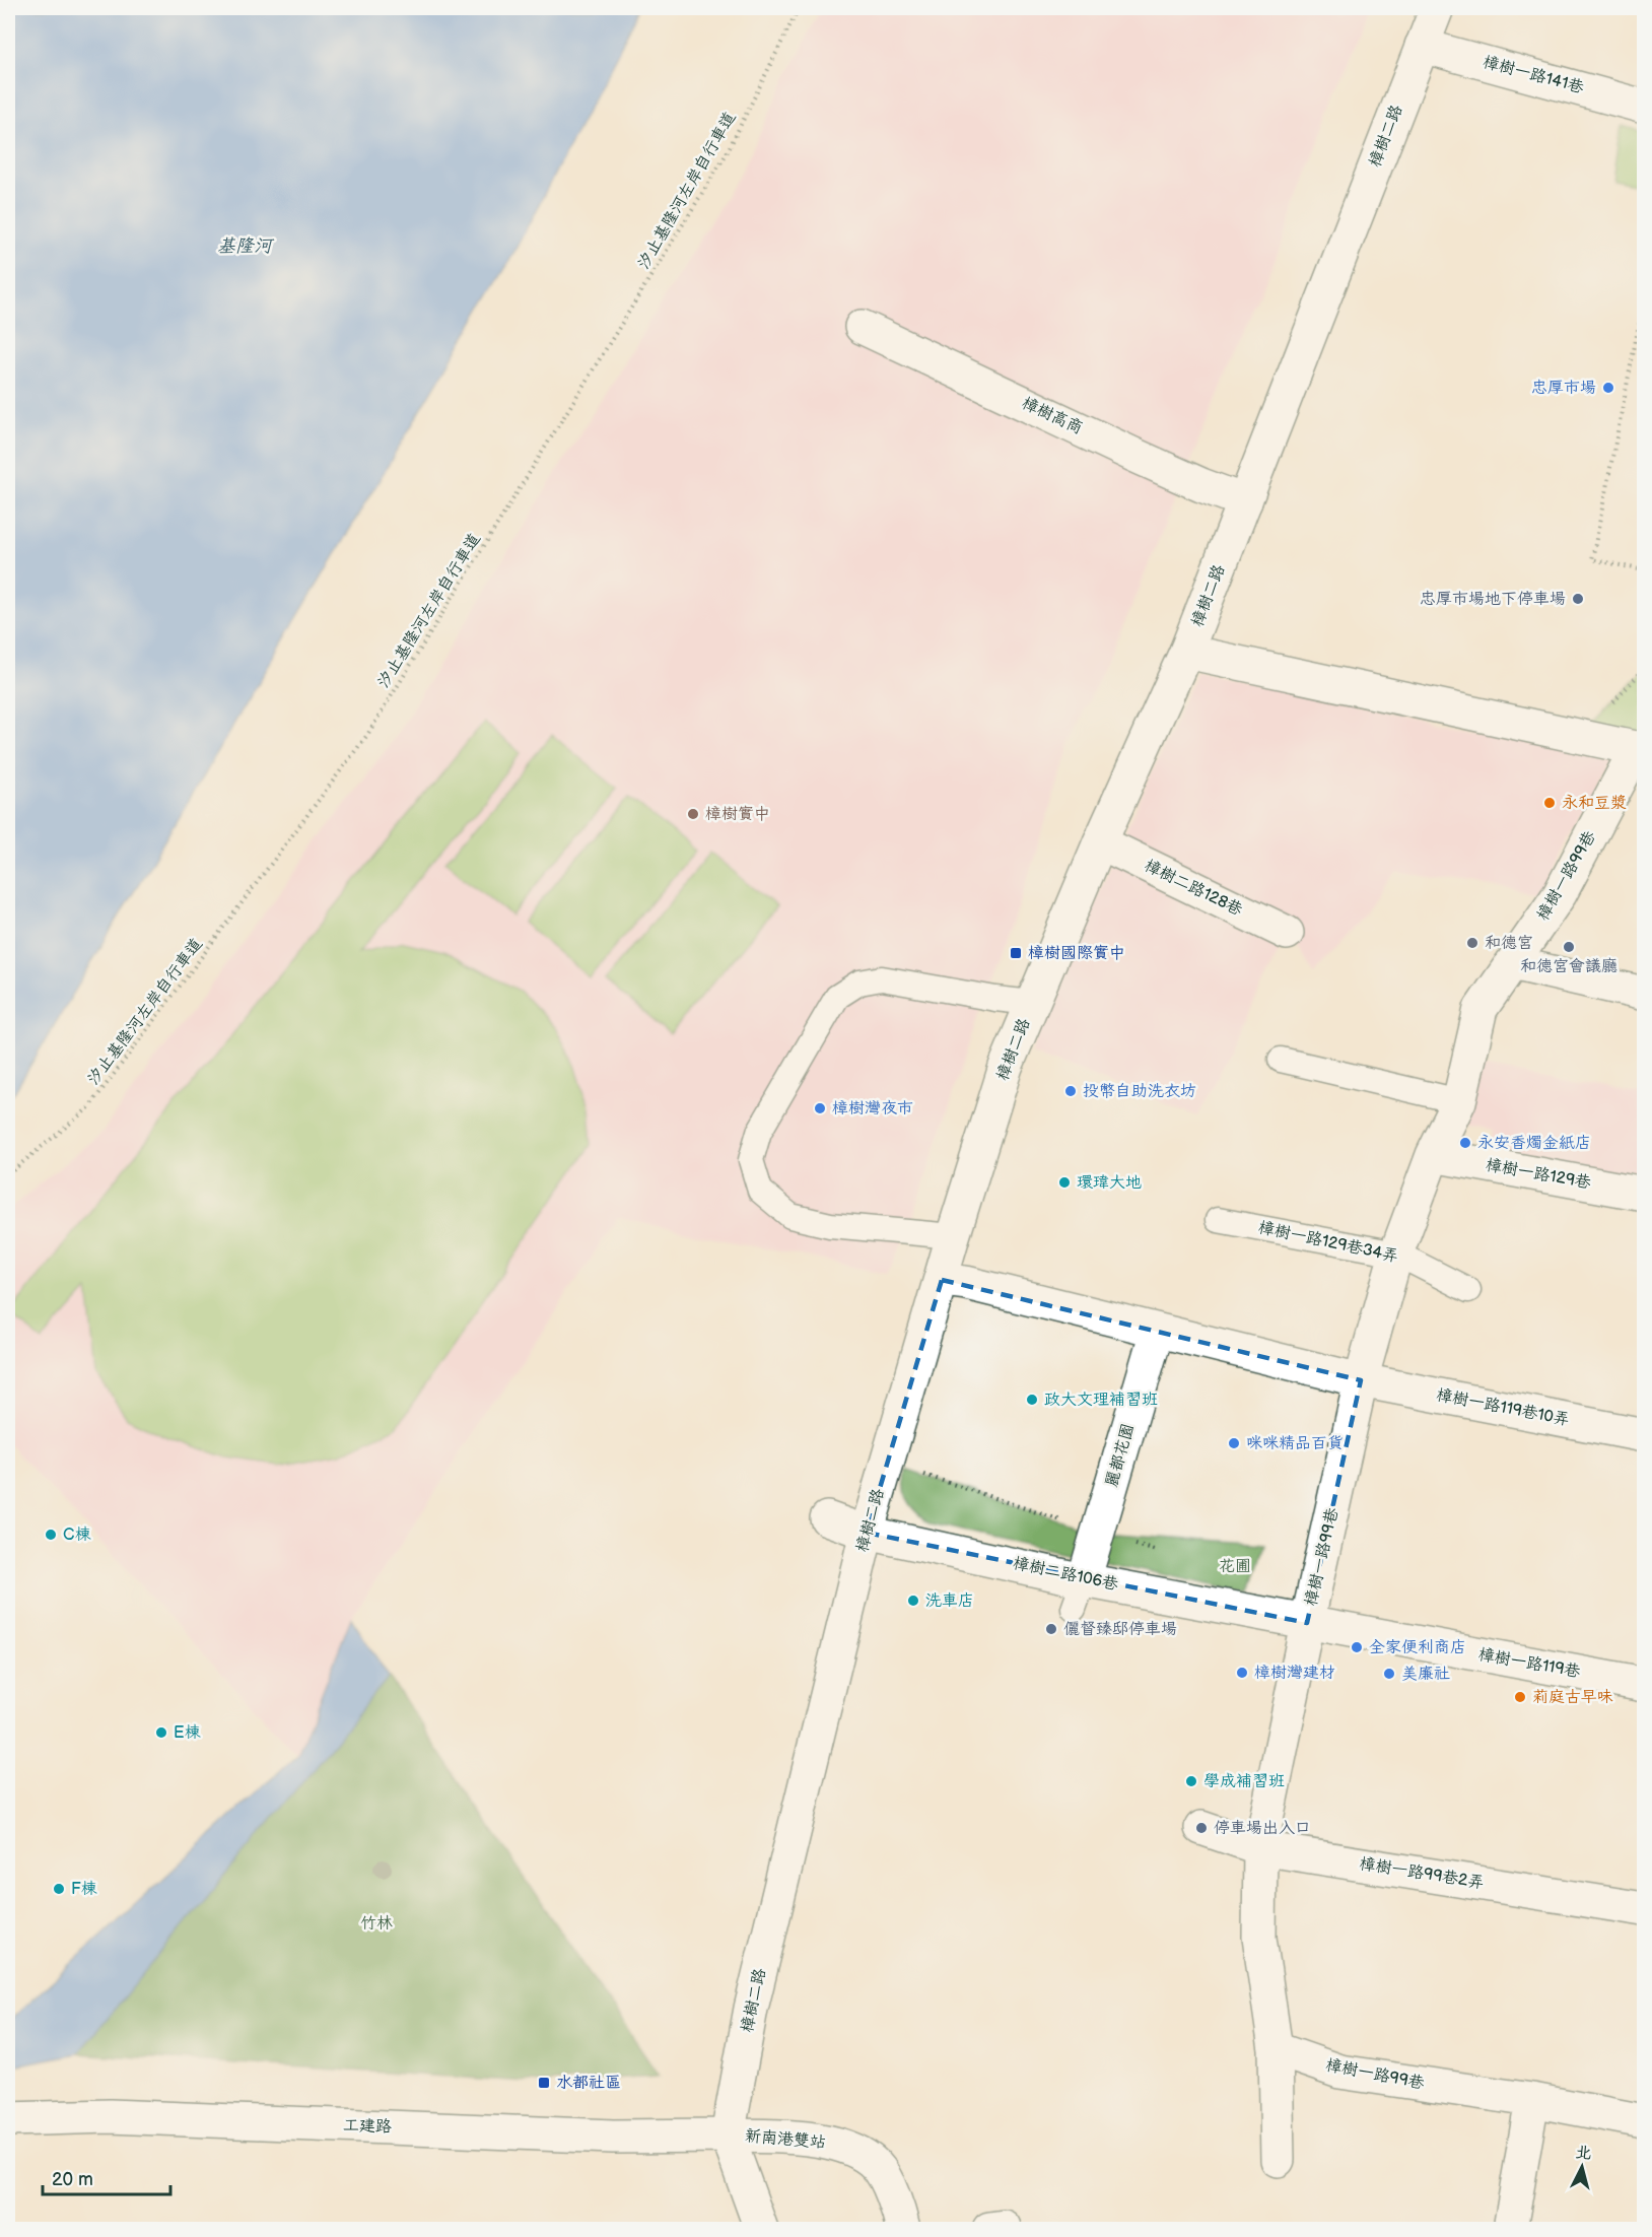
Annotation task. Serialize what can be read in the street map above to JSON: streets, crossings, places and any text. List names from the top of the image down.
{
  "streets": {
    "street": [
      "樟樹一路141巷",
      "樟樹二路",
      "樟樹高商",
      "樟樹一路99巷",
      "樟樹二路128巷",
      "樟樹一路129巷",
      "樟樹一路119巷10弄",
      "麗都花園",
      "樟樹二路106巷",
      "樟樹一路119巷",
      "樟樹一路99巷2弄",
      "工建路",
      "新南港雙站"
    ],
    "lane": ["樟樹一路129巷34弄"],
    "path": ["汐止基隆河左岸自行車道"]
  },
  "crossings": [
    ["樟樹一路141巷", "樟樹二路"],
    ["樟樹二路", "樟樹高商"],
    ["樟樹二路", "樟樹二路128巷"],
    ["樟樹二路", "樟樹二路106巷"],
    ["樟樹二路", "工建路"],
    ["樟樹二路", "新南港雙站"],
    ["樟樹一路99巷", "樟樹一路129巷"],
    ["樟樹一路99巷", "樟樹一路129巷34弄"],
    ["樟樹一路99巷", "樟樹一路119巷10弄"],
    ["樟樹一路99巷", "樟樹二路106巷"],
    ["樟樹一路99巷", "樟樹一路119巷"],
    ["樟樹一路99巷", "樟樹一路99巷2弄"],
    ["麗都花園", "樟樹二路106巷"],
    ["樟樹二路106巷", "樟樹一路119巷"],
    ["工建路", "新南港雙站"]
  ],
  "water": ["基隆河"],
  "parks": ["花圃", "竹林"],
  "places": {
    "other": [
      "忠厚市場",
      "忠厚市場地下停車場",
      "永和豆漿",
      "樟樹實中",
      "和德宮",
      "和德宮會議廳",
      "投幣自助洗衣坊",
      "樟樹灣夜市",
      "永安香燭金紙店",
      "環瑋大地",
      "政大文理補習班",
      "咪咪精品百貨",
      "C棟",
      "洗車店",
      "儷督臻邸停車場",
      "全家便利商店",
      "樟樹灣建材",
      "美廉社",
      "莉庭古早味",
      "E棟",
      "學成補習班",
      "停車場出入口",
      "F棟"
    ],
    "transit": ["樟樹國際實中", "水都社區"]
  },
  "scale_bar": "20 m",
  "north": "top"
}
